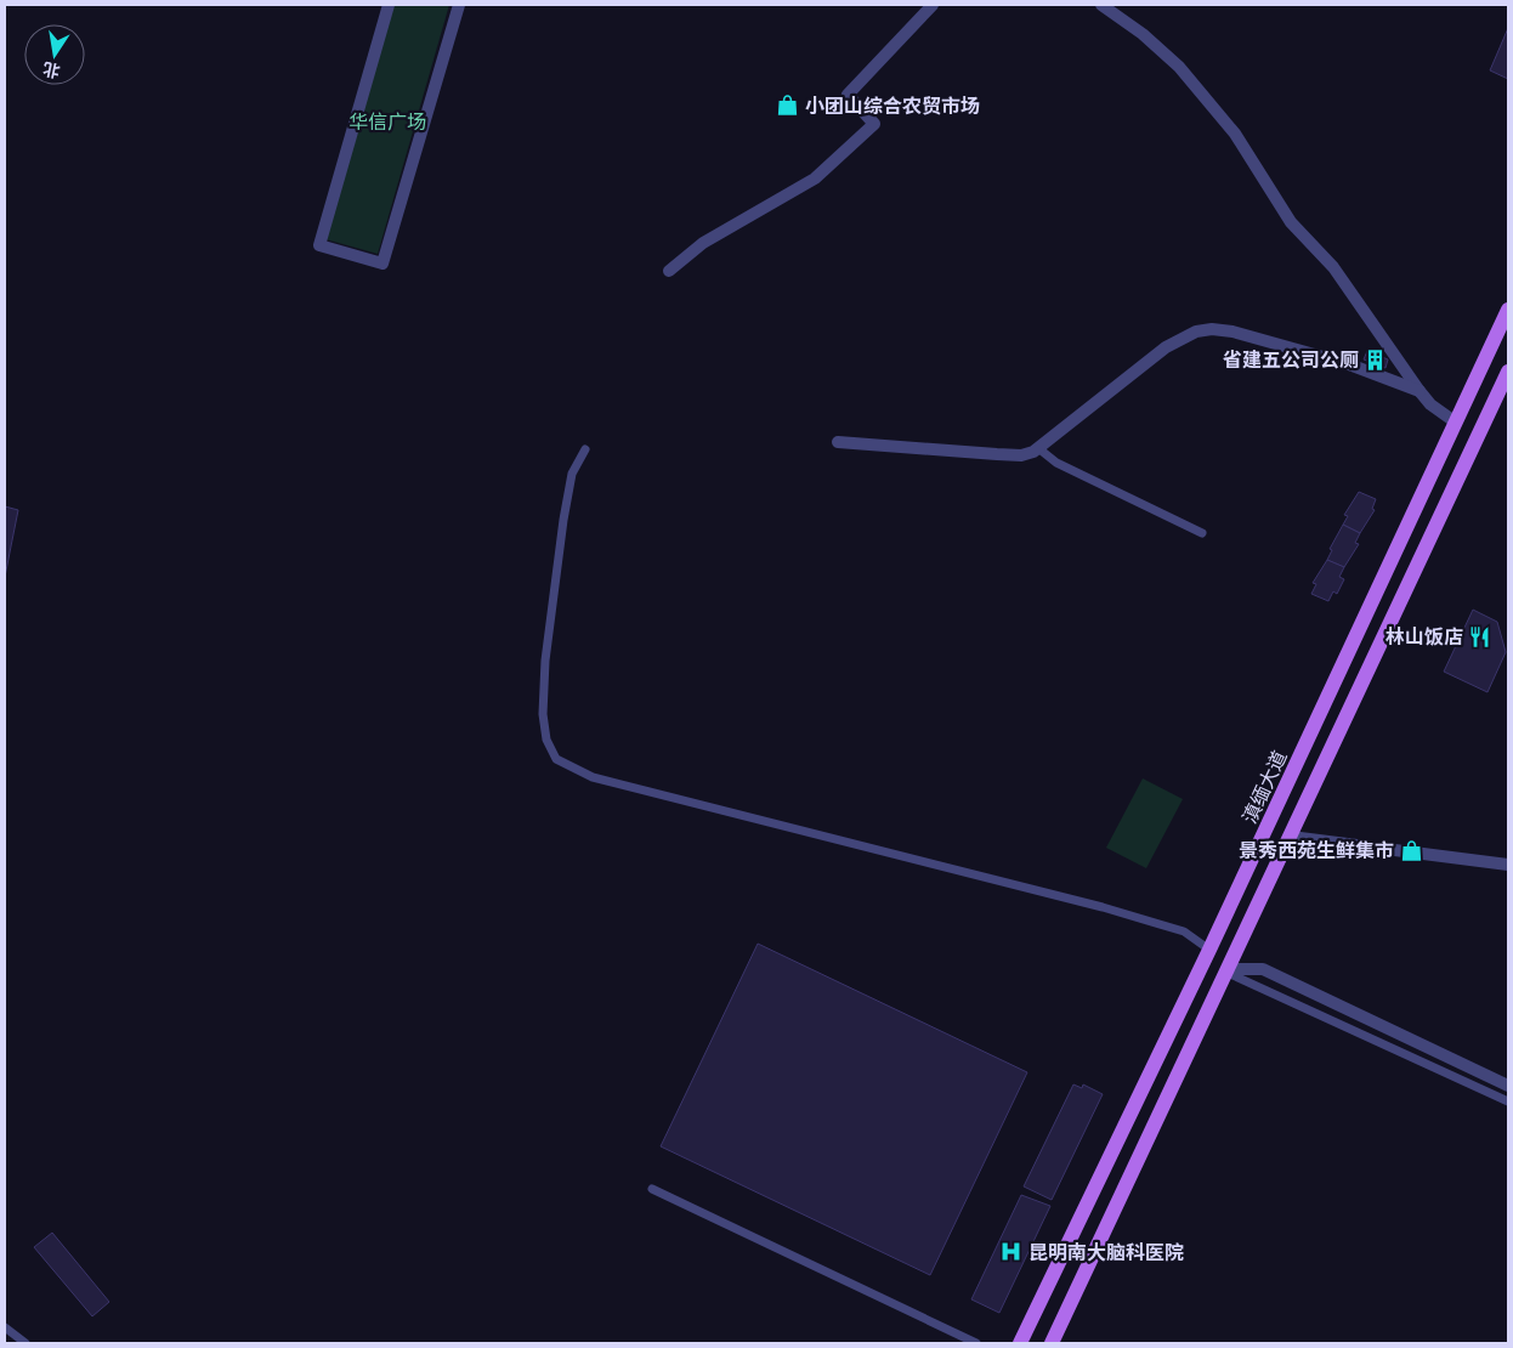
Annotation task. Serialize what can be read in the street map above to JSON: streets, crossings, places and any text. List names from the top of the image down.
{
  "streets": {
    "main road": ["滇缅大道"]
  },
  "parks": ["华信广场"],
  "places": {
    "shop": ["小团山综合农贸市场", "景秀西苑生鲜集市"],
    "building": ["省建五公司公厕"],
    "restaurant": ["林山饭店"],
    "hospital": ["昆明南大脑科医院"]
  },
  "north": "bottom"
}
